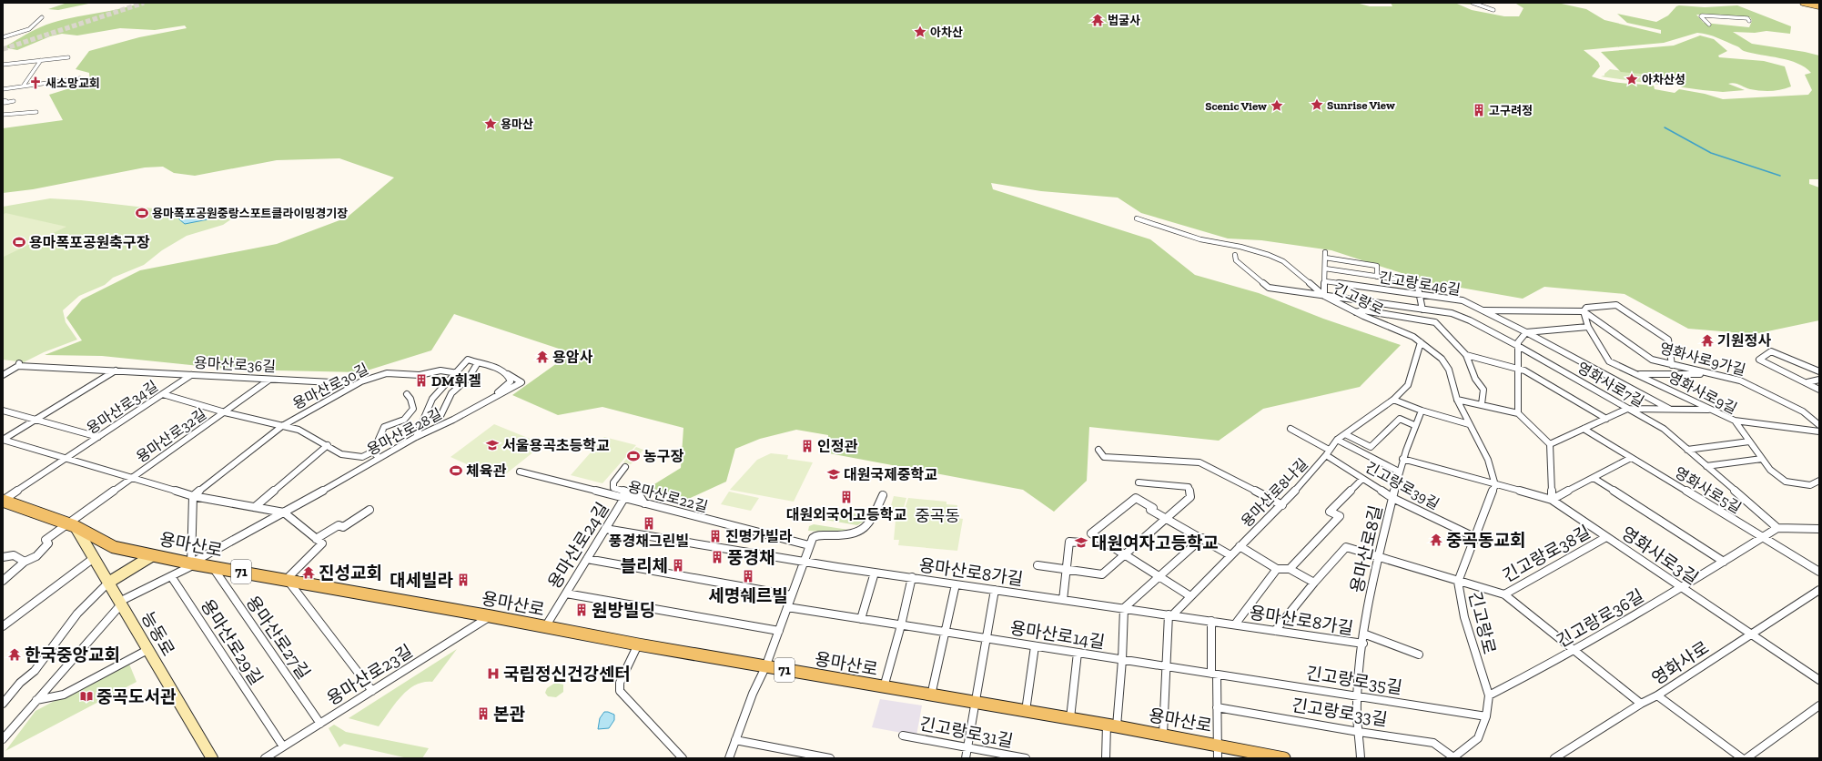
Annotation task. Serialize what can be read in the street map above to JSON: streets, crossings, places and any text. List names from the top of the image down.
{
  "streets": {
    "main road": ["용마산로", "71", "능동로"],
    "street": [
      "긴고랑로46길",
      "긴고랑로",
      "영화사로9가길",
      "용마산로36길",
      "영화사로7길",
      "용마산로30길",
      "영화사로9길",
      "용마산로34길",
      "용마산로28길",
      "용마산로32길",
      "긴고랑로39길",
      "영화사로5길",
      "용마산로8나길",
      "용마산로22길",
      "용마산로24길",
      "용마산로8길",
      "긴고랑로38길",
      "영화사로3길",
      "용마산로8가길",
      "긴고랑로36길",
      "용마산로14길",
      "용마산로27길",
      "용마산로29길",
      "영화사로",
      "용마산로23길",
      "긴고랑로35길",
      "긴고랑로33길",
      "긴고랑로31길"
    ]
  },
  "crossings": [
    ["긴고랑로", "영화사로7길"],
    ["긴고랑로", "긴고랑로39길"],
    ["긴고랑로", "긴고랑로38길"],
    ["긴고랑로", "영화사로3길"],
    ["긴고랑로", "긴고랑로36길"],
    ["긴고랑로", "긴고랑로35길"],
    ["긴고랑로", "긴고랑로33길"],
    ["영화사로9가길", "영화사로9길"],
    ["용마산로36길", "용마산로30길"],
    ["용마산로36길", "용마산로34길"],
    ["용마산로36길", "용마산로32길"],
    ["영화사로7길", "긴고랑로36길"],
    ["용마산로30길", "용마산로32길"],
    ["용마산로34길", "용마산로32길"],
    ["용마산로34길", "용마산로"],
    ["용마산로28길", "용마산로"],
    ["용마산로32길", "용마산로"],
    ["용마산로32길", "능동로"],
    ["긴고랑로39길", "용마산로8나길"],
    ["긴고랑로39길", "용마산로8길"],
    ["영화사로5길", "긴고랑로36길"],
    ["용마산로8나길", "용마산로8가길"],
    ["용마산로22길", "용마산로24길"],
    ["용마산로", "용마산로24길"],
    ["용마산로", "능동로"],
    ["용마산로", "용마산로14길"],
    ["용마산로", "용마산로27길"],
    ["용마산로", "용마산로23길"],
    ["용마산로8길", "긴고랑로38길"],
    ["용마산로8길", "용마산로8가길"],
    ["용마산로8길", "긴고랑로35길"],
    ["용마산로8길", "긴고랑로33길"],
    ["긴고랑로38길", "영화사로3길"],
    ["영화사로3길", "긴고랑로36길"],
    ["영화사로3길", "영화사로"],
    ["용마산로8가길", "용마산로14길"],
    ["용마산로14길", "긴고랑로35길"],
    ["용마산로27길", "용마산로23길"],
    ["용마산로29길", "용마산로23길"]
  ],
  "districts": ["중곡동"],
  "places": {
    "temple": [
      "법굴사",
      "기원정사",
      "용암사",
      "중곡동교회",
      "진성교회",
      "한국중앙교회"
    ],
    "place": [
      "아차산",
      "아차산성",
      "Sunrise View",
      "Scenic View",
      "용마산"
    ],
    "church": ["새소망교회"],
    "building": [
      "고구려정",
      "DM휘겔",
      "인정관",
      "대원외국어고등학교",
      "풍경채그린빌",
      "진명가빌라",
      "풍경채",
      "블리체",
      "세명쉐르빌",
      "대세빌라",
      "원방빌딩",
      "본관"
    ],
    "sports": [
      "용마폭포공원중랑스포트클라이밍경기장",
      "용마폭포공원축구장",
      "농구장",
      "체육관"
    ],
    "school or university": ["서울용곡초등학교", "대원국제중학교", "대원여자고등학교"],
    "hospital": ["국립정신건강센터"],
    "library": ["중곡도서관"]
  }
}
